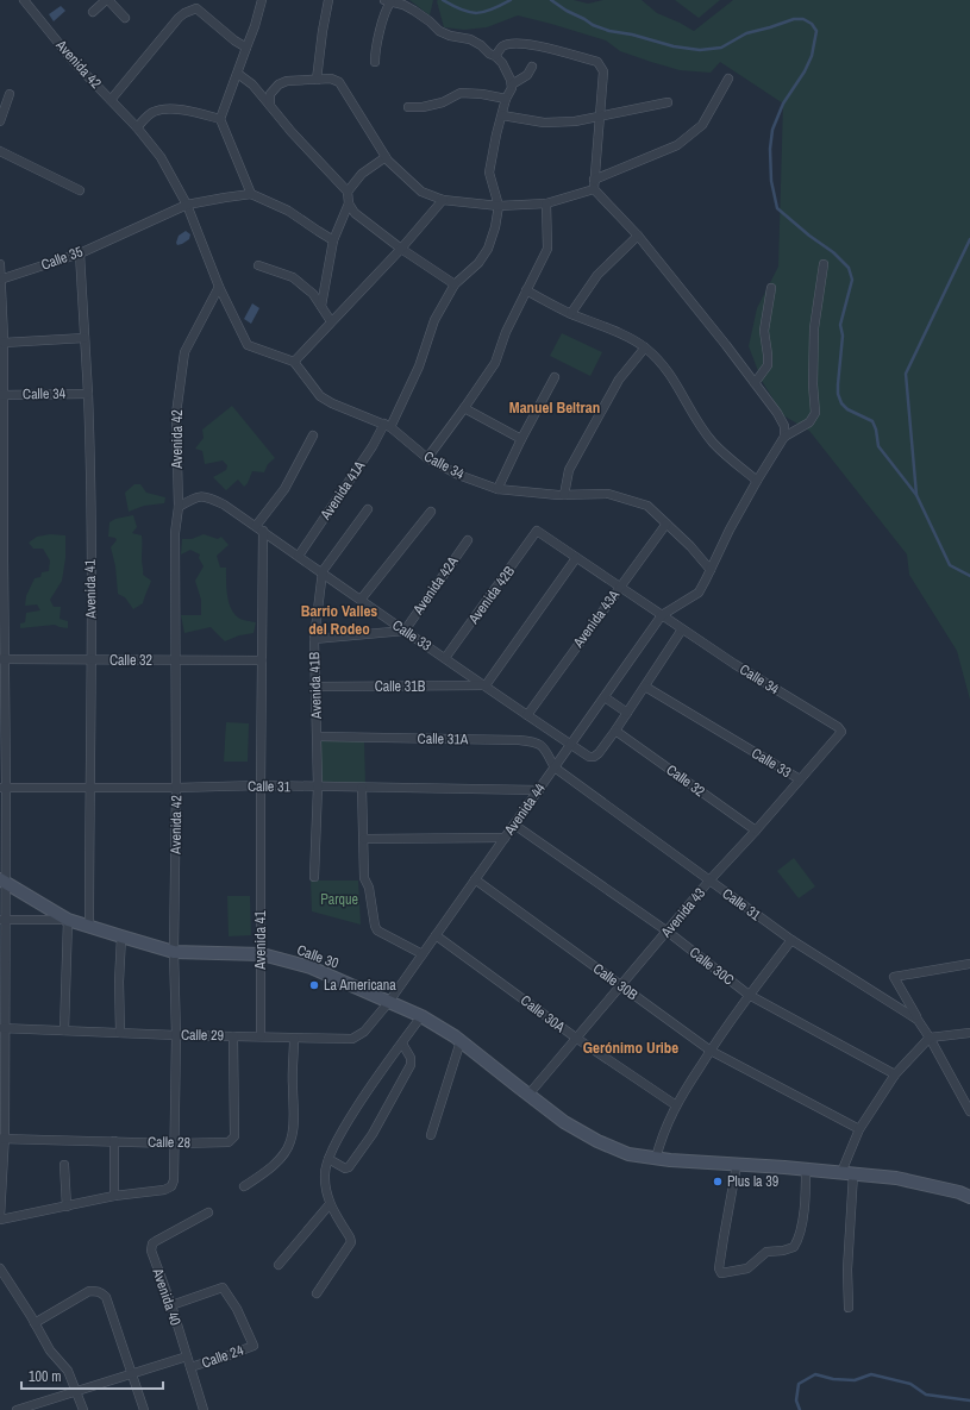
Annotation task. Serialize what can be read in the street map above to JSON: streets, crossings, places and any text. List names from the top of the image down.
{
  "streets": {
    "main road": ["Calle 30"],
    "street": [
      "Avenida 42",
      "Calle 35",
      "Calle 34",
      "Avenida 41A",
      "Avenida 42A",
      "Avenida 41",
      "Avenida 42B",
      "Avenida 43A",
      "Calle 33",
      "Calle 32",
      "Avenida 41B",
      "Calle 31B",
      "Calle 31A",
      "Calle 31",
      "Avenida 44",
      "Avenida 43",
      "Calle 30C",
      "Calle 30B",
      "Calle 30A",
      "Calle 29",
      "Calle 28",
      "Avenida 40",
      "Calle 24"
    ]
  },
  "crossings": [
    ["Avenida 42", "Calle 35"],
    ["Avenida 42", "Calle 33"],
    ["Avenida 42", "Calle 32"],
    ["Avenida 42", "Calle 31"],
    ["Avenida 42", "Calle 30"],
    ["Calle 35", "Avenida 41"],
    ["Calle 34", "Avenida 41A"],
    ["Calle 34", "Avenida 41"],
    ["Calle 34", "Avenida 42B"],
    ["Calle 34", "Avenida 43A"],
    ["Calle 34", "Avenida 44"],
    ["Calle 34", "Avenida 43"],
    ["Avenida 41A", "Calle 33"],
    ["Avenida 42A", "Calle 33"],
    ["Avenida 41", "Calle 33"],
    ["Avenida 41", "Calle 32"],
    ["Avenida 41", "Calle 31"],
    ["Avenida 41", "Calle 30"],
    ["Avenida 41", "Calle 29"],
    ["Avenida 42B", "Calle 33"],
    ["Avenida 43A", "Calle 33"],
    ["Calle 33", "Calle 32"],
    ["Calle 33", "Avenida 41B"],
    ["Calle 33", "Calle 31B"],
    ["Calle 33", "Avenida 44"],
    ["Calle 33", "Avenida 43"],
    ["Calle 32", "Avenida 43"],
    ["Avenida 41B", "Calle 31B"],
    ["Avenida 41B", "Calle 31A"],
    ["Avenida 41B", "Calle 31"],
    ["Calle 31A", "Calle 31"],
    ["Calle 31A", "Avenida 44"],
    ["Calle 31", "Avenida 44"],
    ["Calle 31", "Avenida 43"],
    ["Avenida 44", "Calle 30"],
    ["Avenida 44", "Calle 30C"],
    ["Avenida 44", "Calle 30B"],
    ["Avenida 44", "Calle 30A"],
    ["Avenida 44", "Calle 29"],
    ["Avenida 43", "Calle 30"],
    ["Avenida 43", "Calle 30C"],
    ["Avenida 43", "Calle 30B"],
    ["Avenida 43", "Calle 30A"],
    ["Calle 30", "Calle 29"],
    ["Calle 29", "Calle 28"],
    ["Avenida 40", "Calle 24"]
  ],
  "districts": ["Manuel Beltran", "Barrio Valles del Rodeo", "Gerónimo Uribe"],
  "parks": ["Parque"],
  "places": ["La Americana", "Plus la 39"],
  "scale_bar": "100 m"
}
